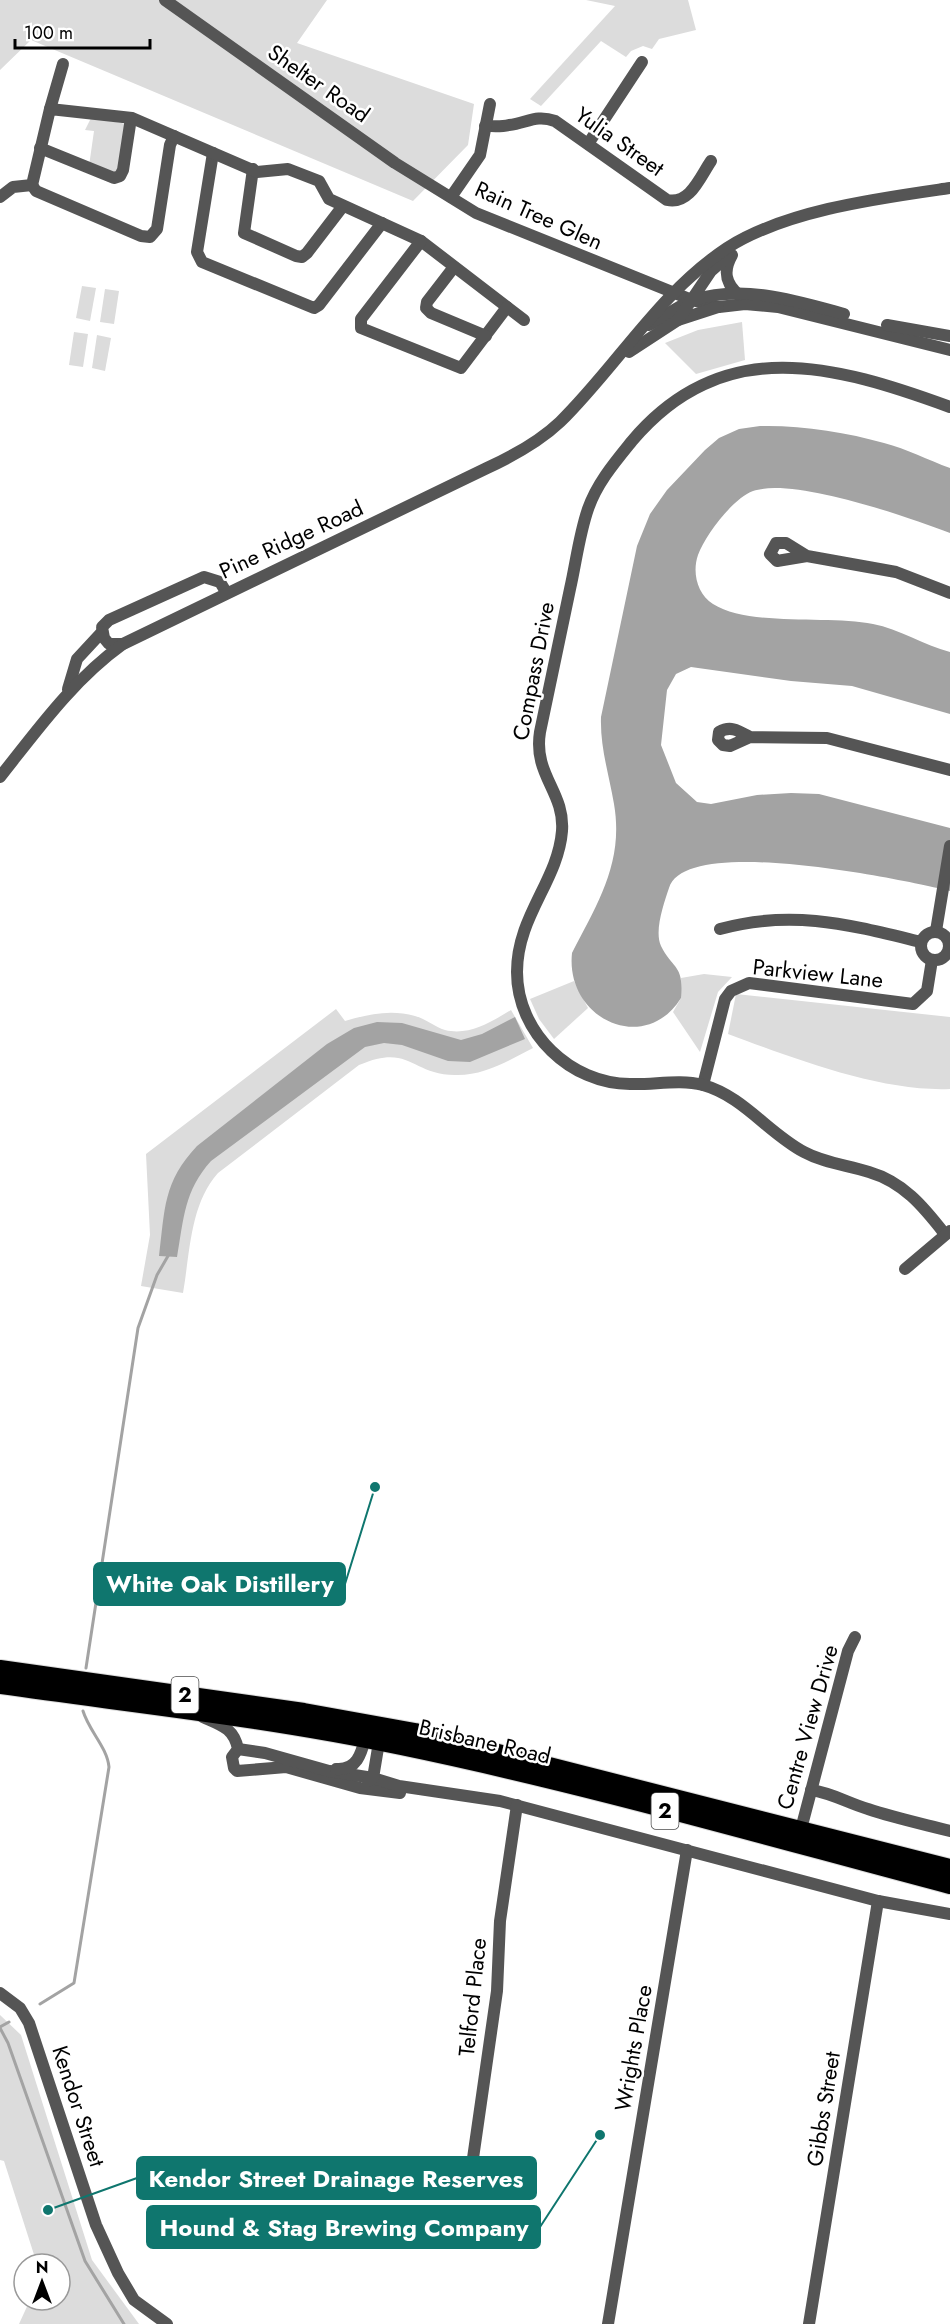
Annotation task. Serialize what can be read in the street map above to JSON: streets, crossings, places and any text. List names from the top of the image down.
{
  "streets": {
    "highway": ["2", "Brisbane Road"],
    "street": [
      "Shelter Road",
      "Yulia Street",
      "Rain Tree Glen",
      "Pine Ridge Road",
      "Compass Drive",
      "Parkview Lane",
      "Centre View Drive",
      "Telford Place",
      "Wrights Place",
      "Kendor Street",
      "Gibbs Street"
    ]
  },
  "crossings": [
    ["Shelter Road", "Rain Tree Glen"],
    ["Yulia Street", "Rain Tree Glen"],
    ["Rain Tree Glen", "Pine Ridge Road"],
    ["Compass Drive", "Parkview Lane"],
    ["Centre View Drive", "Brisbane Road"]
  ],
  "places": ["White Oak Distillery", "Hound & Stag Brewing Company", "Kendor Street Drainage Reserves"],
  "scale_bar": "100 m",
  "north": "top"
}
